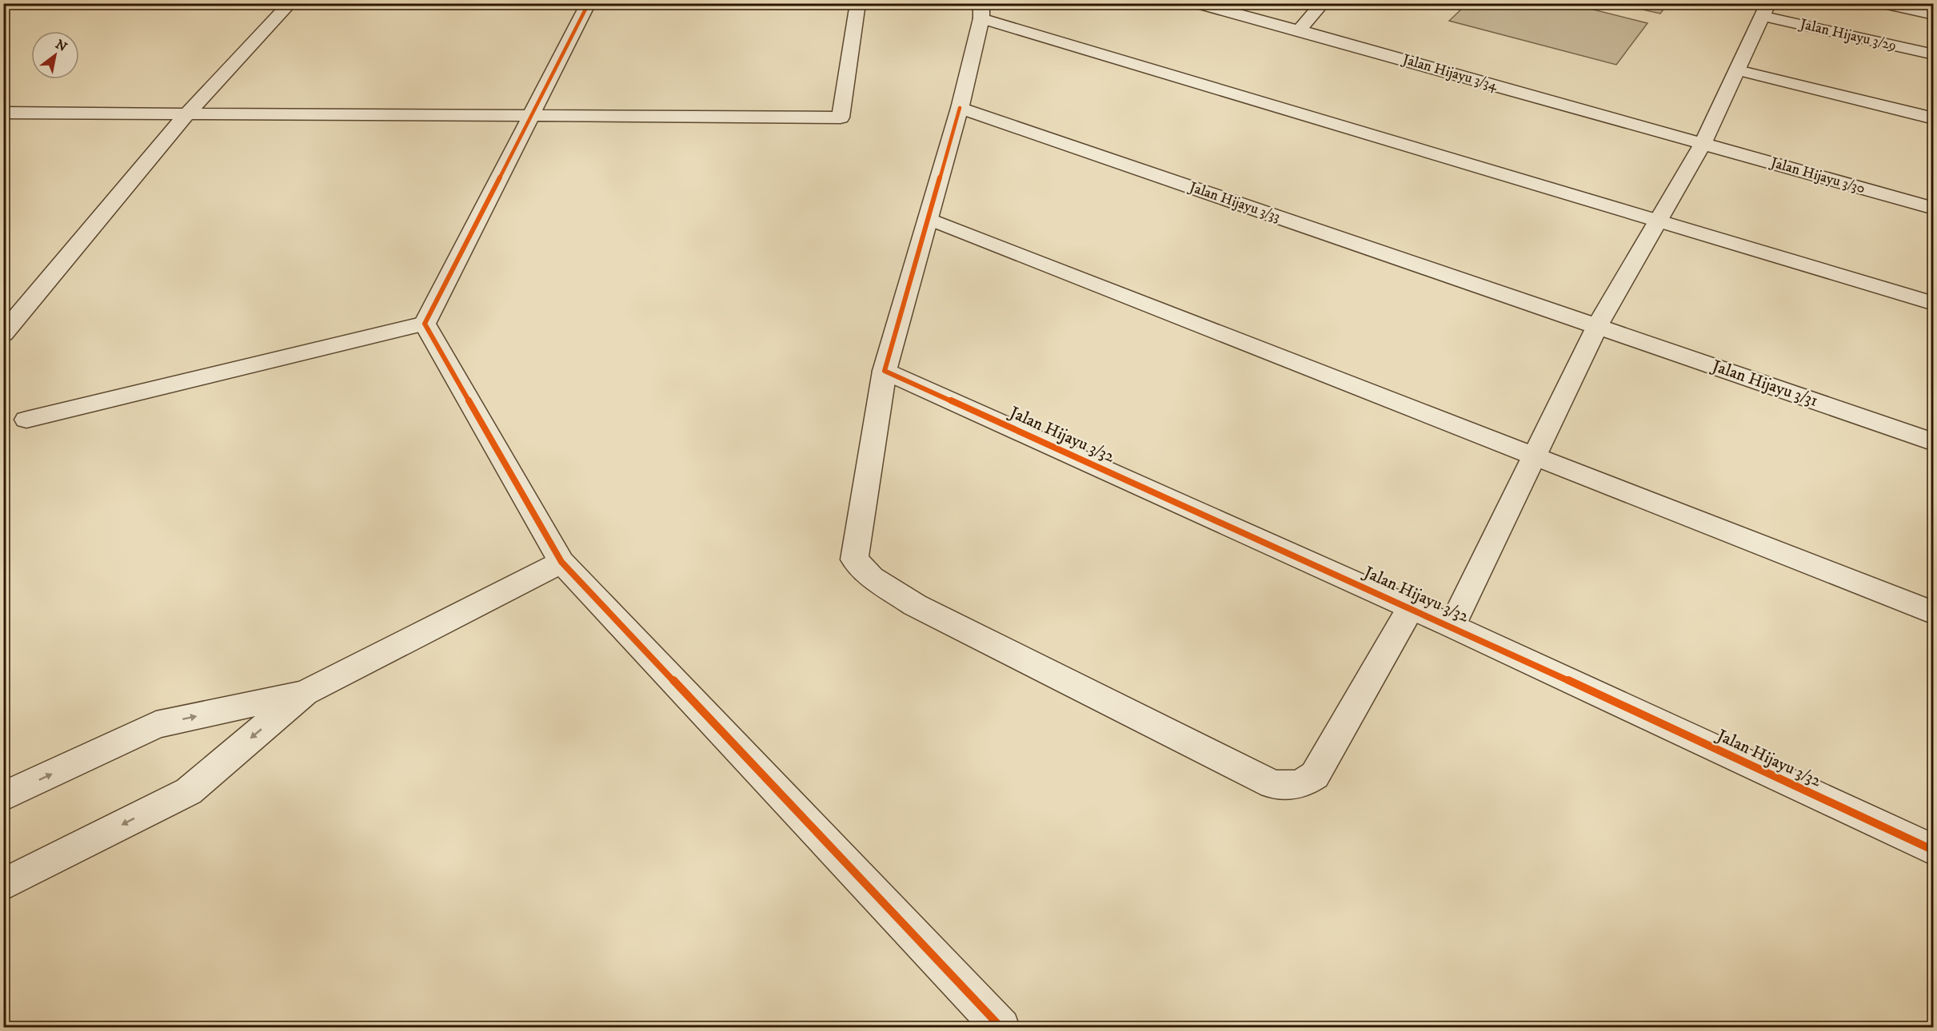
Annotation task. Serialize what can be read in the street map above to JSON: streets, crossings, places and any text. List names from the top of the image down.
{
  "streets": {
    "street": [
      "Jalan Hijayu 3/29",
      "Jalan Hijayu 3/34",
      "Jalan Hijayu 3/30",
      "Jalan Hijayu 3/33",
      "Jalan Hijayu 3/31",
      "Jalan Hijayu 3/32"
    ]
  },
  "crossings": [
    ["Jalan Hijayu 3/34", "Jalan Hijayu 3/30"],
    ["Jalan Hijayu 3/33", "Jalan Hijayu 3/31"]
  ],
  "north": "top right"
}
